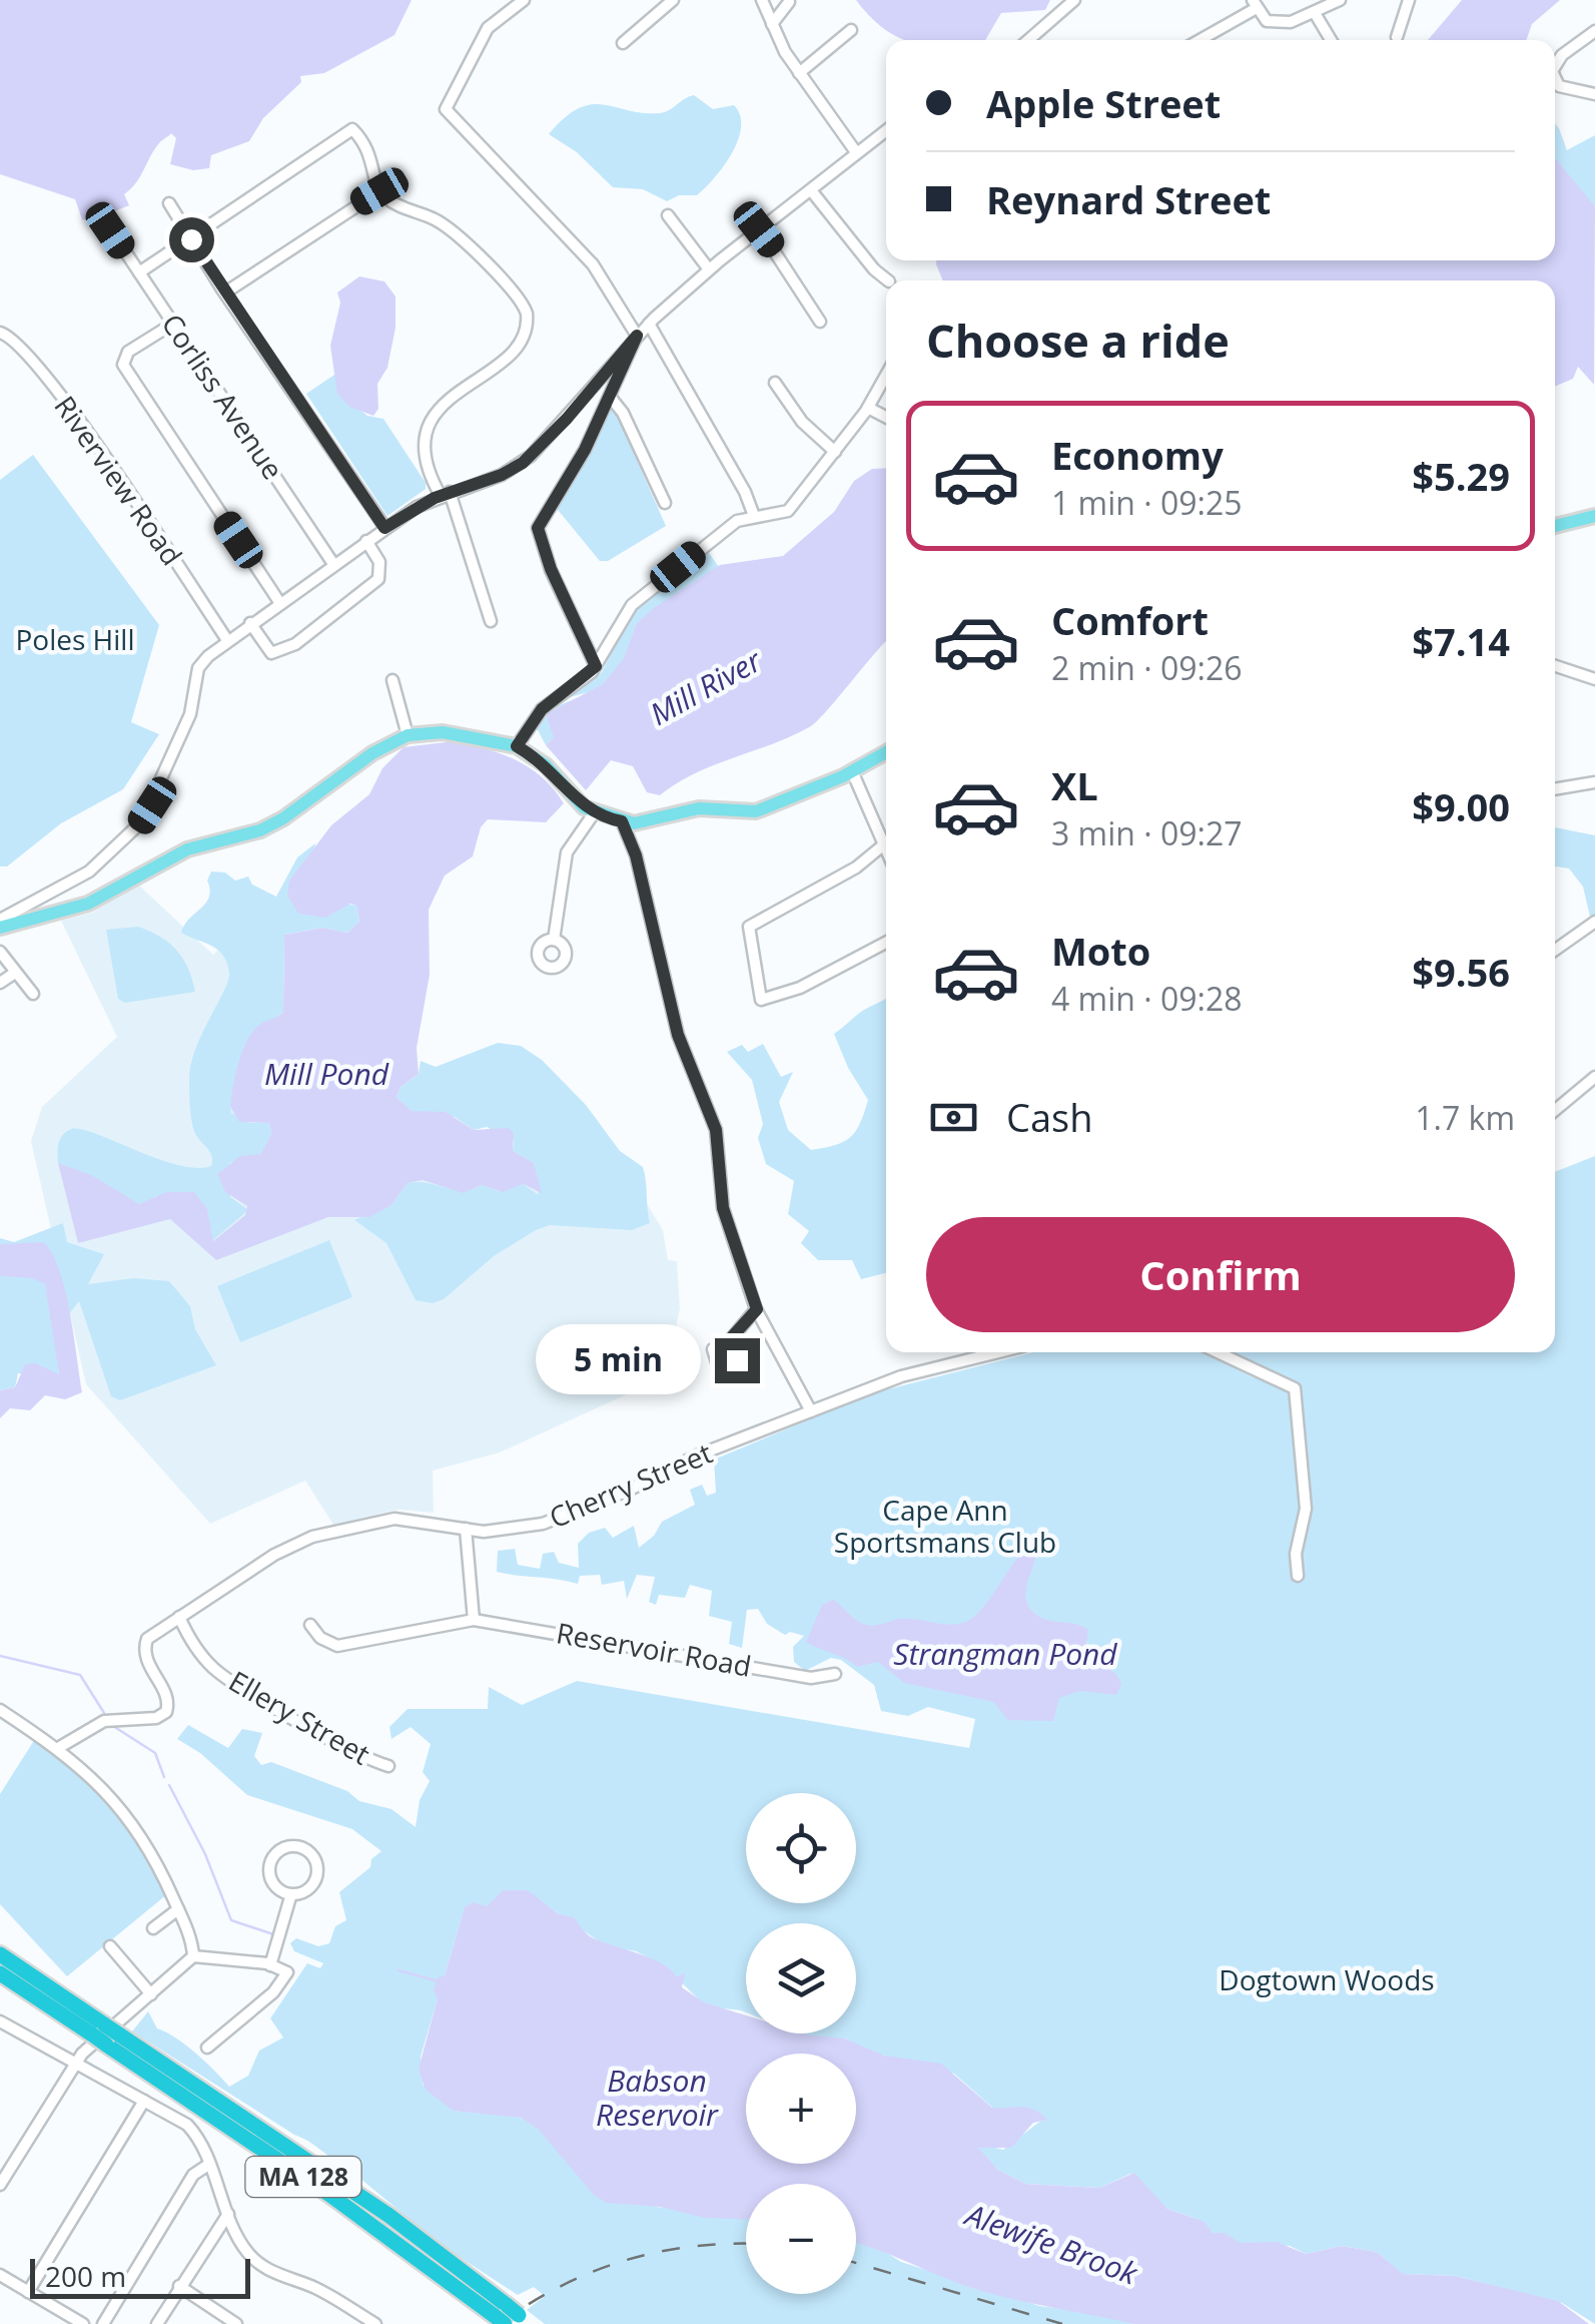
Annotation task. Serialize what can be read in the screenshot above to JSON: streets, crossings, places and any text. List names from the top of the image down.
{
  "streets": {
    "highway": ["MA 128"],
    "street": [
      "Corliss Avenue",
      "Riverview Road",
      "Cherry Street",
      "Reservoir Road",
      "Ellery Street"
    ]
  },
  "crossings": [
    ["Cherry Street", "Ellery Street"]
  ],
  "water": [
    "Mill River",
    "Mill Pond",
    "Strangman Pond",
    "Babson Reservoir",
    "Alewife Brook"
  ],
  "parks": ["Poles Hill", "Cape Ann Sportsmans Club", "Dogtown Woods"],
  "scale_bar": "200 m",
  "page": {
    "banner": ["Apple Street", "Reynard Street"],
    "heading": "Choose a ride",
    "list": [
      {
        "name": "Economy",
        "note": "1 min · 09:25",
        "value": "$5.29"
      },
      {
        "name": "Comfort",
        "note": "2 min · 09:26",
        "value": "$7.14"
      },
      {
        "name": "XL",
        "note": "3 min · 09:27",
        "value": "$9.00"
      },
      {
        "name": "Moto",
        "note": "4 min · 09:28",
        "value": "$9.56"
      }
    ],
    "pay": ["Cash", "1.7 km"],
    "buttons": "Confirm",
    "bubble": "5 min",
    "map_buttons": ["+", "−"],
    "scale": "200 m"
  }
}
